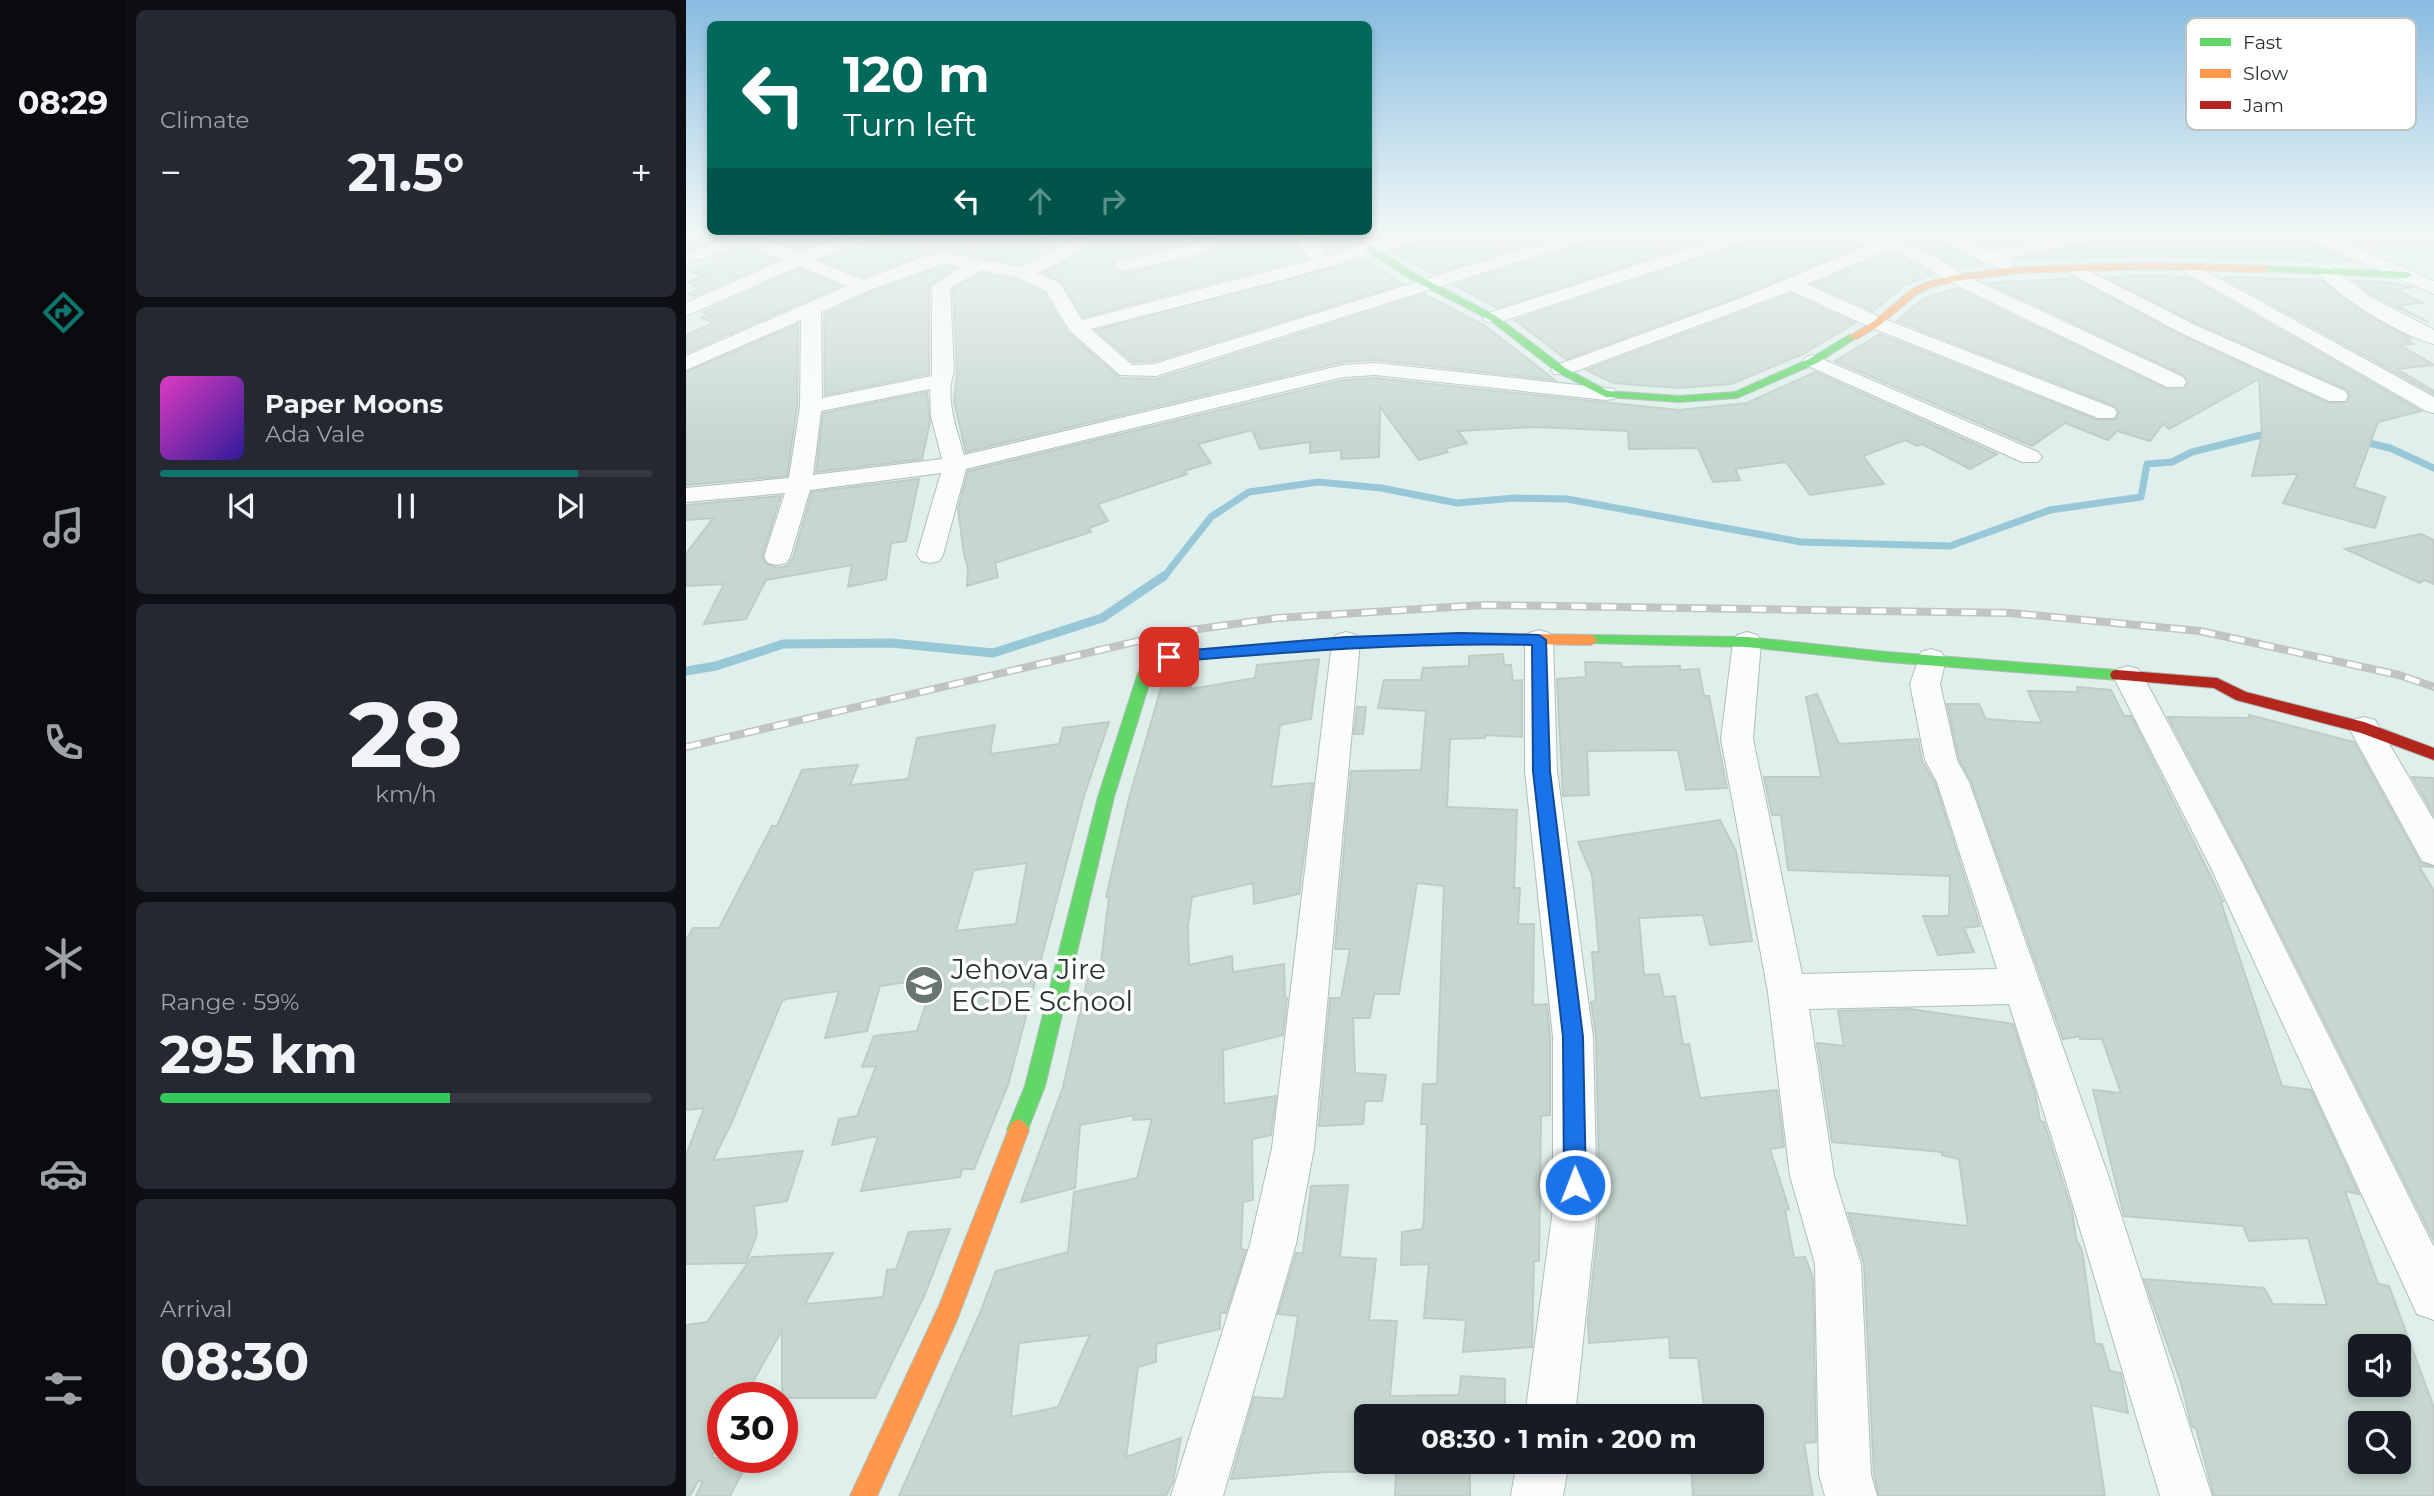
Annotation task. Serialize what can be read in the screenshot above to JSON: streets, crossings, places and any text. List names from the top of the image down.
{
  "places": {
    "school or university": ["Jehova Jire ECDE School"]
  },
  "legend": ["Fast", "Slow", "Jam"],
  "page": {
    "tabs": "08:29",
    "tile": [
      "Climate",
      ["28", "km/h"],
      ["Range · 59%", "295 km"],
      ["Arrival", "08:30"]
    ],
    "turn": ["120 m", "Turn left"],
    "heat": ["−", "21.5°", "+"],
    "song": ["Paper Moons", "Ada Vale"],
    "limit": "30",
    "trip": "08:30 · 1 min · 200 m"
  }
}
